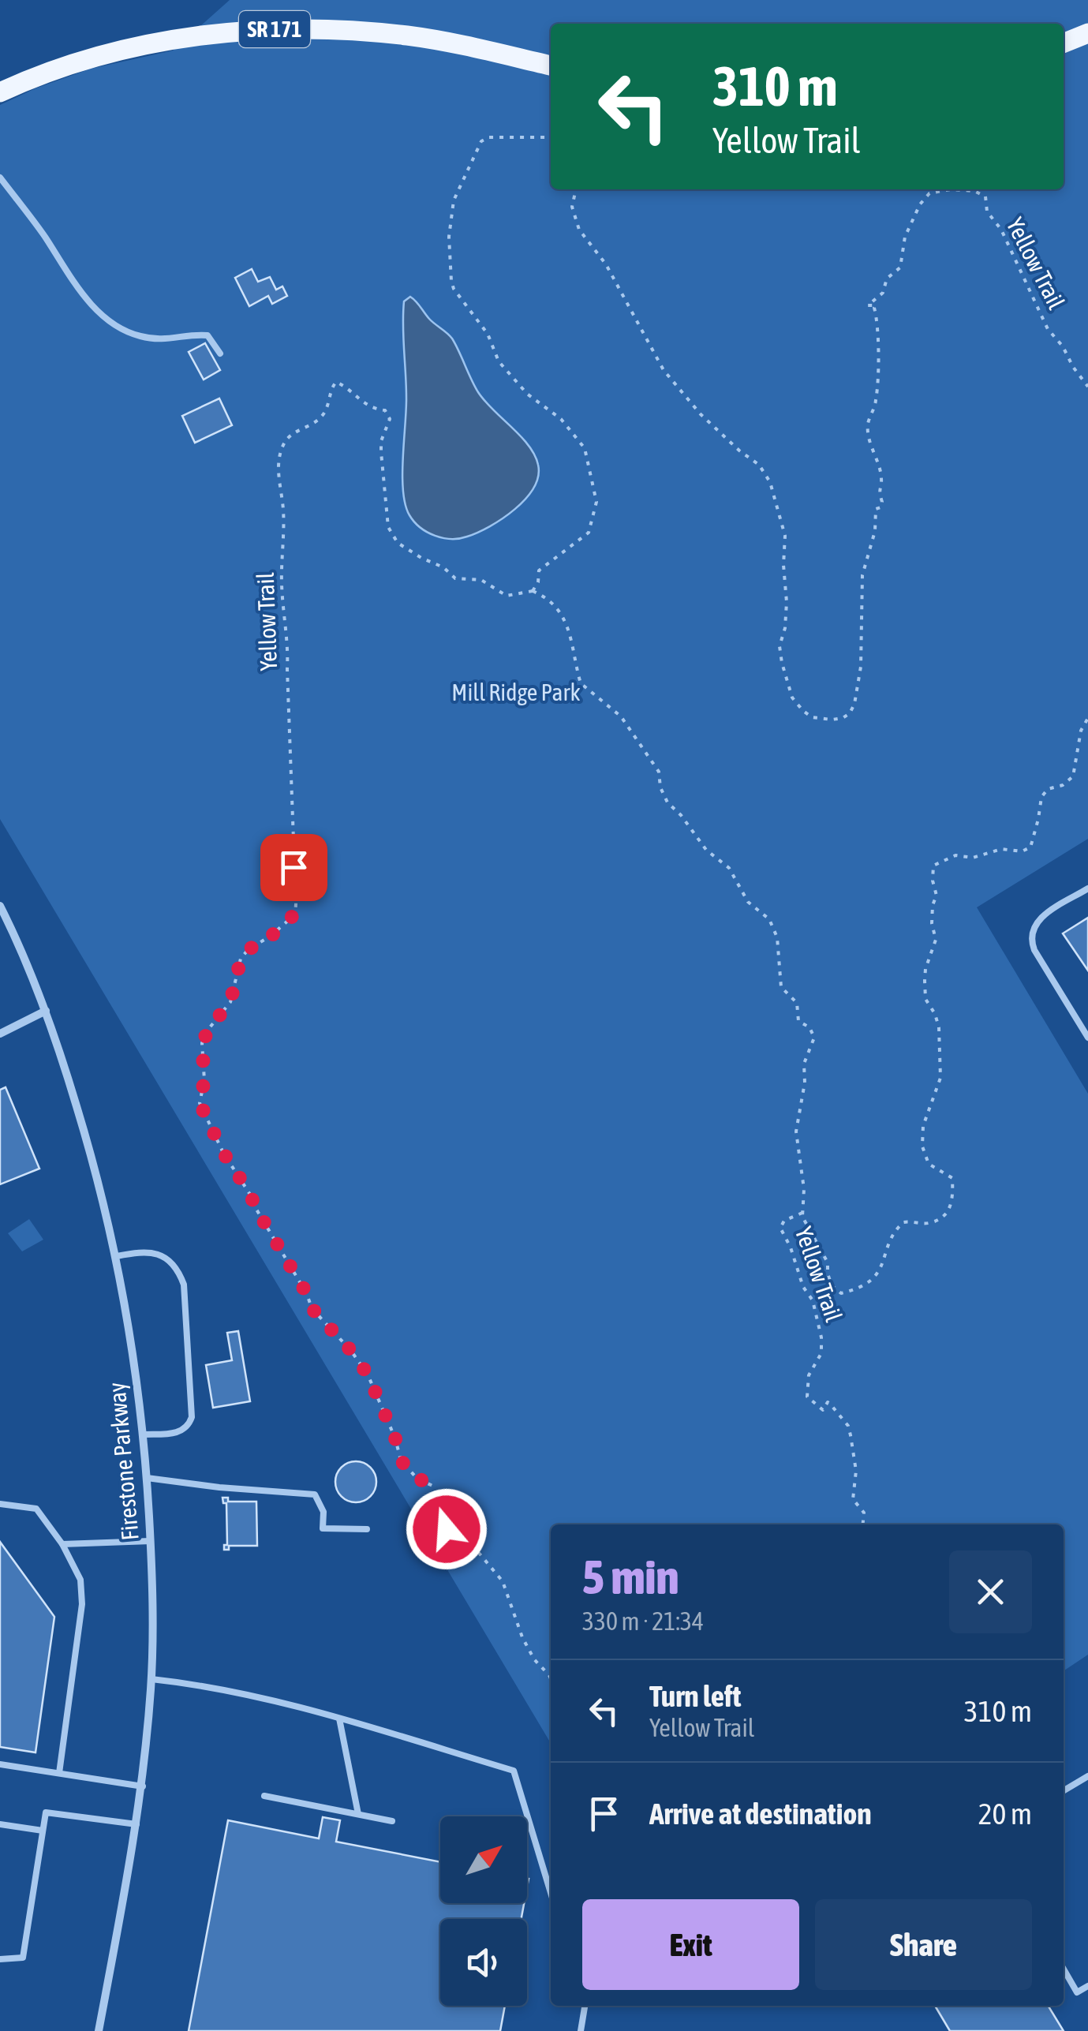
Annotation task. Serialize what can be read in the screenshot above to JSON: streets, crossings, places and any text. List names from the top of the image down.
{
  "streets": {
    "main road": ["SR 171"],
    "street": ["Firestone Parkway"],
    "path": ["Yellow Trail"]
  },
  "parks": ["Mill Ridge Park"],
  "north": "top right",
  "page": {
    "turn": ["310 m", "Yellow Trail"],
    "heading": ["5 min", "330 m · 21:34"],
    "list": [
      {
        "name": "Turn left",
        "note": "Yellow Trail",
        "value": "310 m"
      },
      {
        "name": "Arrive at destination",
        "value": "20 m"
      }
    ],
    "buttons": ["Exit", "Share"]
  }
}
